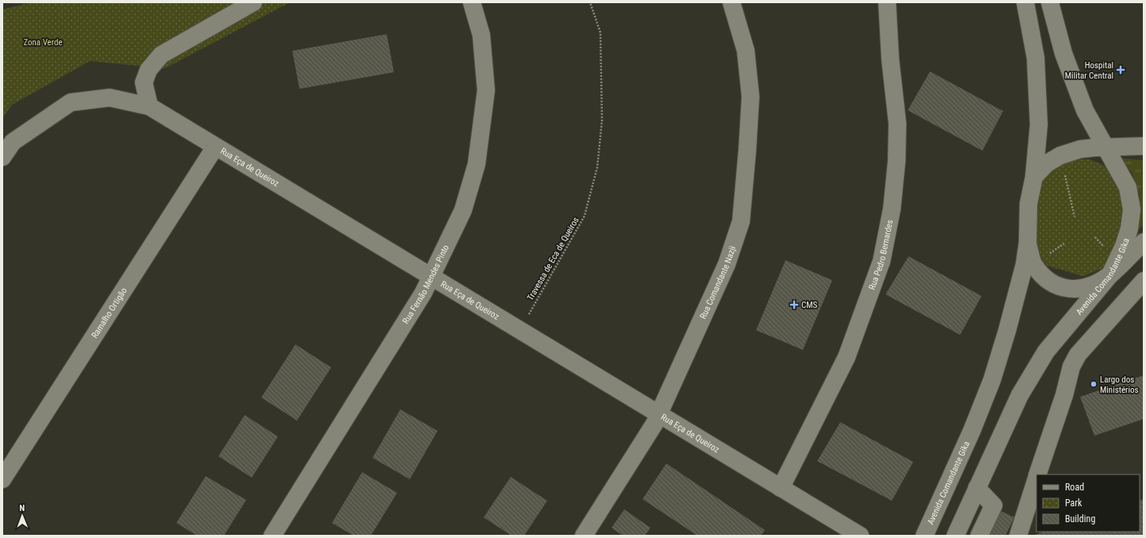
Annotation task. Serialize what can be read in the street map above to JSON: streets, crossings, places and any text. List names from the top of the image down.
{
  "streets": {
    "street": [
      "Rua Eça de Queiroz",
      "Rua Pedro Bernardes",
      "Avenida Comandante Gika",
      "Rua Comandante Nazji",
      "Rua Fernão Mendes Pinto",
      "Ramalho Ortigão"
    ],
    "path": ["Travessa de Eca de Queiros"]
  },
  "crossings": [
    ["Rua Eça de Queiroz", "Rua Pedro Bernardes"],
    ["Rua Eça de Queiroz", "Travessa de Eca de Queiros"],
    ["Rua Eça de Queiroz", "Rua Comandante Nazji"],
    ["Rua Eça de Queiroz", "Rua Fernão Mendes Pinto"],
    ["Rua Eça de Queiroz", "Ramalho Ortigão"]
  ],
  "parks": ["Zona Verde"],
  "places": {
    "health": ["Hospital Militar Central", "CMS"],
    "other": ["Largo dos Ministérios"]
  },
  "legend": ["Road", "Park", "Building"],
  "north": "top"
}
